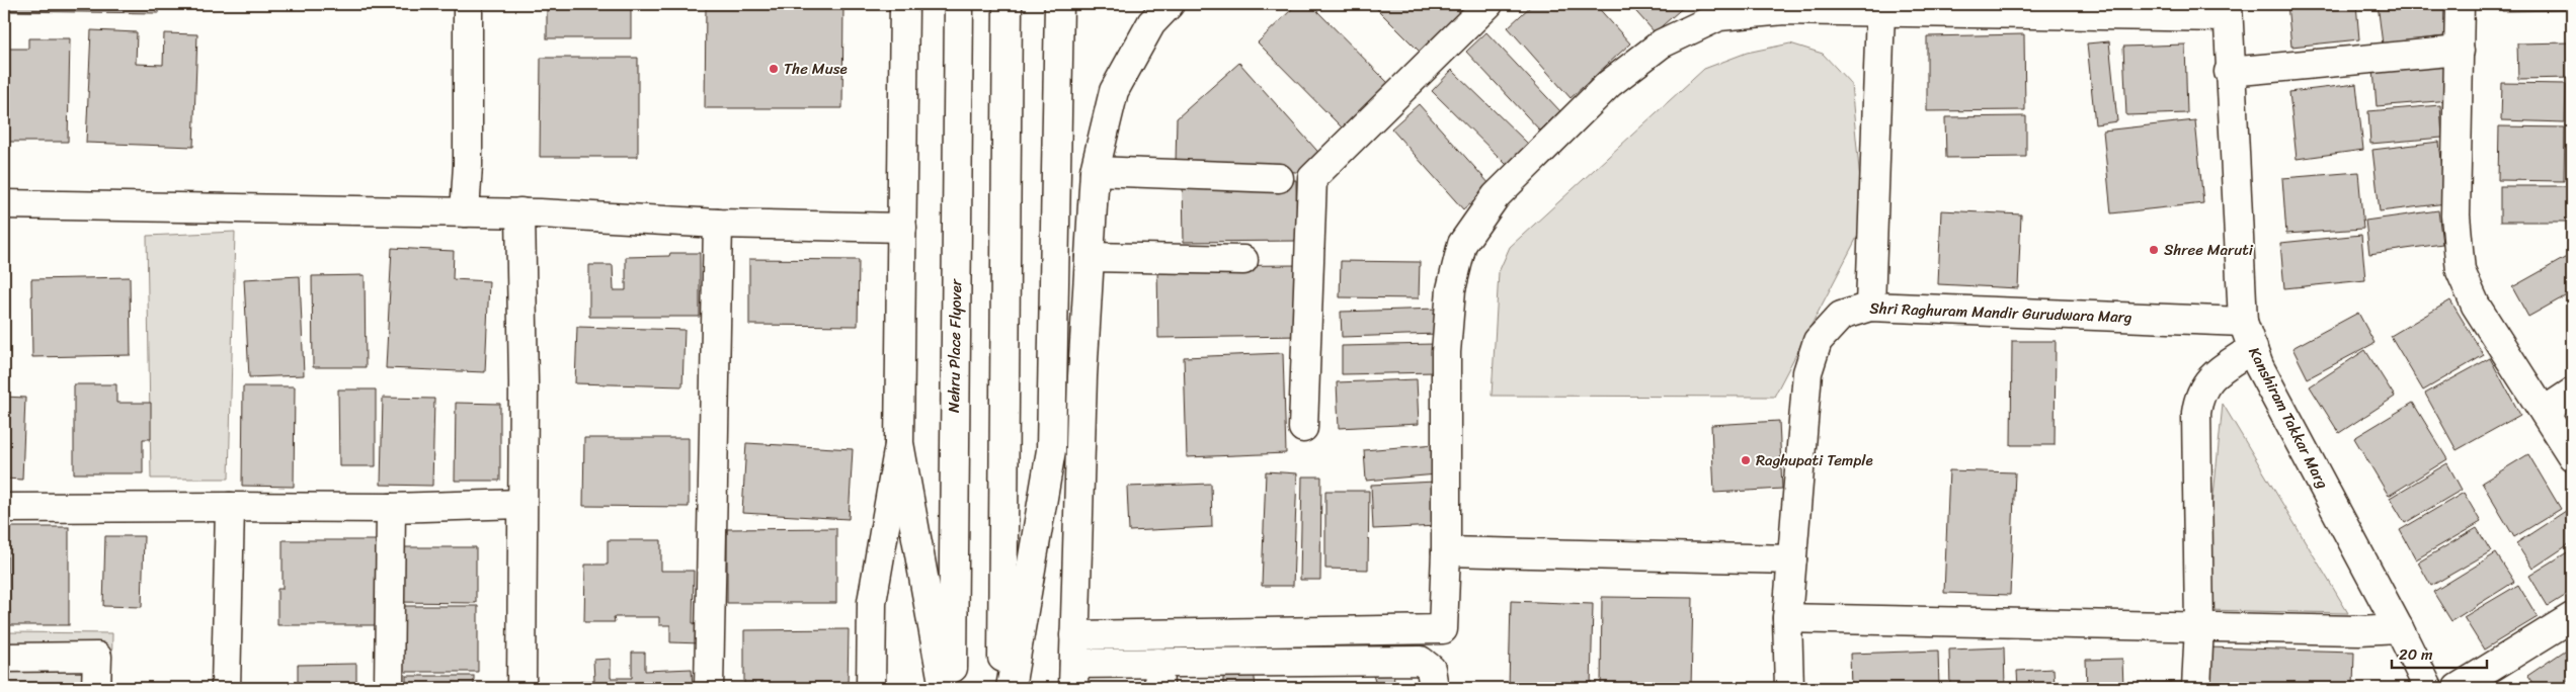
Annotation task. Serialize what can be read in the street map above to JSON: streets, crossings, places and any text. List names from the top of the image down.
{
  "streets": {
    "street": ["Shri Raghuram Mandir Gurudwara Marg", "Nehru Place Flyover", "Kanshiram Takkar Marg"]
  },
  "crossings": [
    ["Shri Raghuram Mandir Gurudwara Marg", "Kanshiram Takkar Marg"]
  ],
  "places": ["The Muse", "Shree Maruti", "Raghupati Temple"],
  "scale_bar": "20 m"
}
